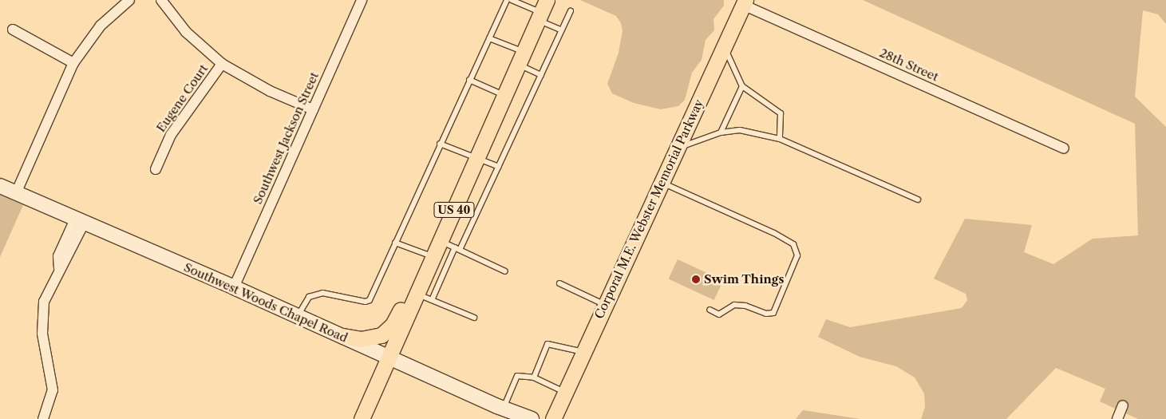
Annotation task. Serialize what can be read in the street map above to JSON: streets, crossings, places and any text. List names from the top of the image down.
{
  "streets": {
    "main road": ["Corporal M.E. Webster Memorial Parkway", "US 40", "Southwest Woods Chapel Road"],
    "street": ["28th Street", "Eugene Court", "Southwest Jackson Street"]
  },
  "crossings": [
    ["28th Street", "Corporal M.E. Webster Memorial Parkway"],
    ["Southwest Jackson Street", "Southwest Woods Chapel Road"],
    ["US 40", "Southwest Woods Chapel Road"]
  ],
  "places": ["Swim Things"]
}
